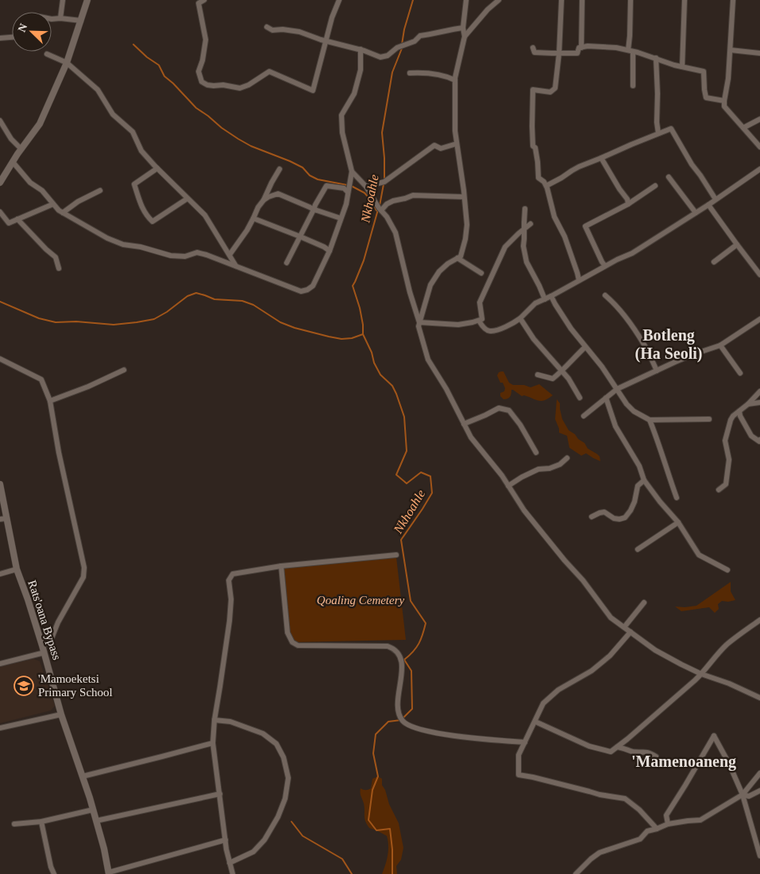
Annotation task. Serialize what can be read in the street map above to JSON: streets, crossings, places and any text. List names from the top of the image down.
{
  "streets": {
    "street": ["Rats'oana Bypass"]
  },
  "districts": ["Botleng (Ha Seoli)", "'Mamenoaneng"],
  "water": ["Nkhoahle"],
  "parks": ["Qoaling Cemetery"],
  "places": {
    "school or university": ["'Mamoeketsi Primary School"]
  },
  "north": "top left"
}
